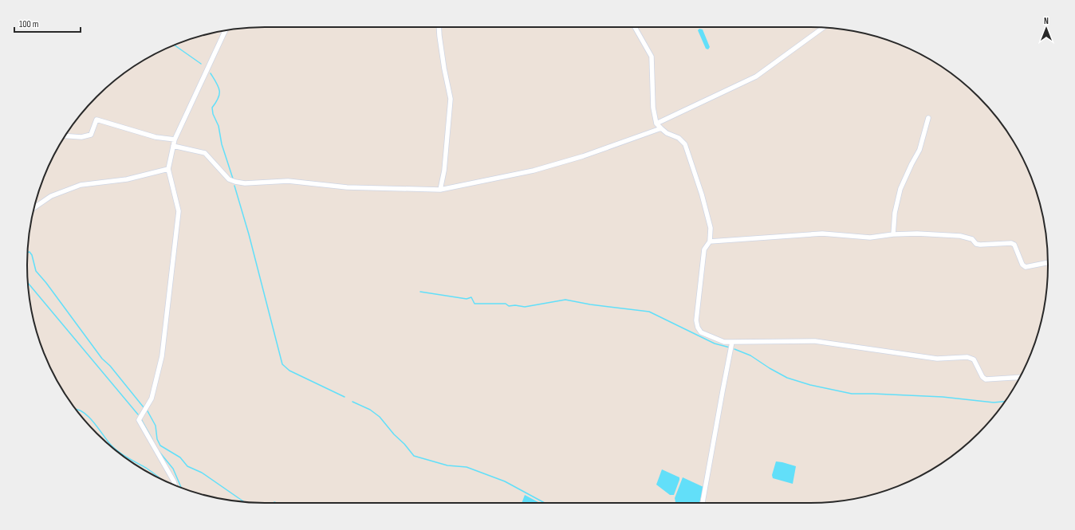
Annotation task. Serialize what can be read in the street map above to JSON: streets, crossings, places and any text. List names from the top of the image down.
{
  "scale_bar": "100 m",
  "north": "top"
}
